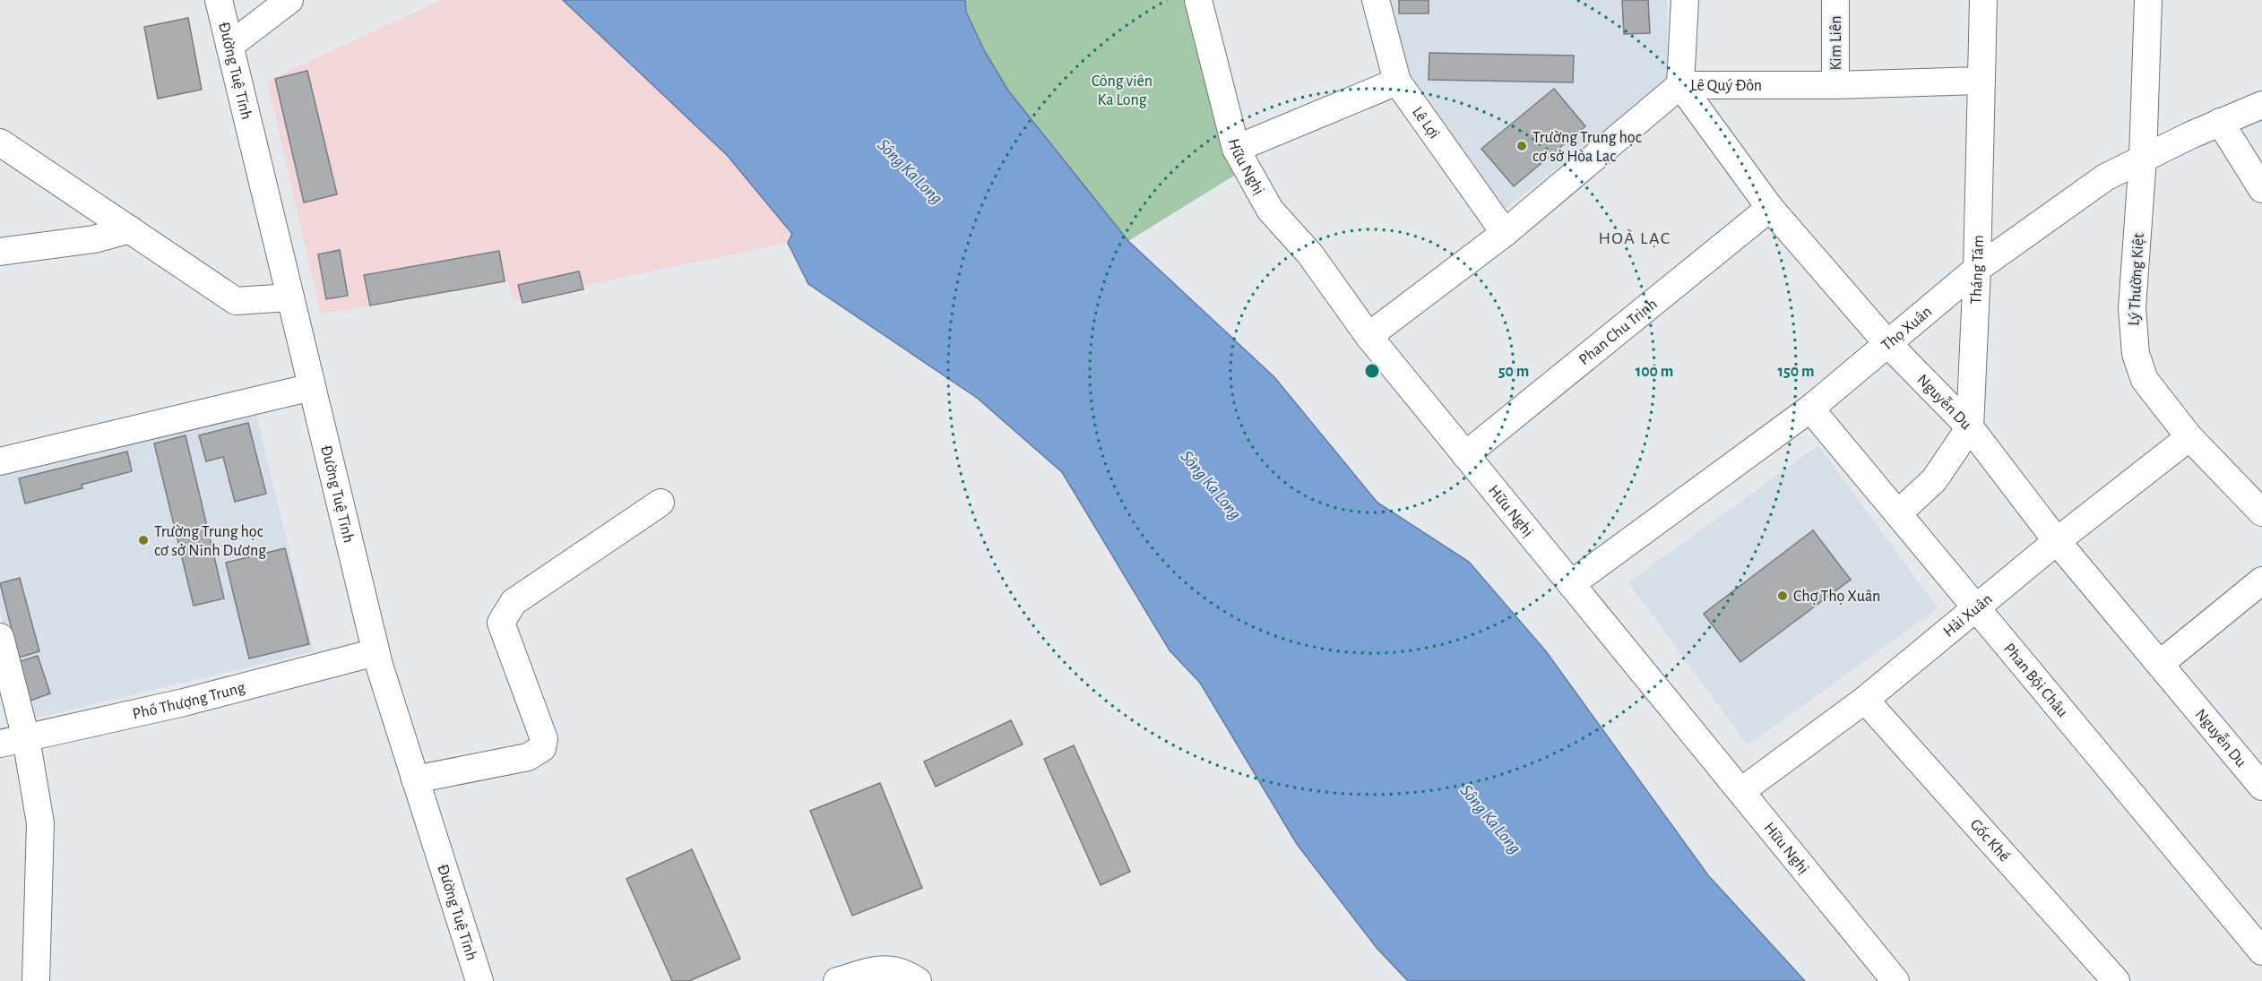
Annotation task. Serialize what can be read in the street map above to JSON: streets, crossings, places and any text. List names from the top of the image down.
{
  "streets": {
    "street": [
      "Kim Liên",
      "Đường Tuệ Tĩnh",
      "Lê Quý Đôn",
      "Lê Lợi",
      "Hữu Nghị",
      "Tháng Tám",
      "Lý Thường Kiệt",
      "Thọ Xuân",
      "Phan Chu Trinh",
      "Nguyễn Du",
      "Hải Xuân",
      "Phan Bội Châu",
      "Phố Thượng Trung",
      "Gốc Khế"
    ]
  },
  "crossings": [
    ["Kim Liên", "Lê Quý Đôn"],
    ["Đường Tuệ Tĩnh", "Phố Thượng Trung"],
    ["Lê Quý Đôn", "Lê Lợi"],
    ["Lê Quý Đôn", "Hữu Nghị"],
    ["Lê Quý Đôn", "Tháng Tám"],
    ["Lê Quý Đôn", "Nguyễn Du"],
    ["Hữu Nghị", "Thọ Xuân"],
    ["Hữu Nghị", "Phan Chu Trinh"],
    ["Hữu Nghị", "Hải Xuân"],
    ["Tháng Tám", "Thọ Xuân"],
    ["Tháng Tám", "Nguyễn Du"],
    ["Lý Thường Kiệt", "Thọ Xuân"],
    ["Lý Thường Kiệt", "Hải Xuân"],
    ["Thọ Xuân", "Nguyễn Du"],
    ["Thọ Xuân", "Phan Bội Châu"],
    ["Phan Chu Trinh", "Nguyễn Du"],
    ["Nguyễn Du", "Hải Xuân"],
    ["Hải Xuân", "Phan Bội Châu"],
    ["Hải Xuân", "Gốc Khế"]
  ],
  "districts": ["HOÀ LẠC"],
  "water": ["Sông Ka Long"],
  "parks": ["Công viên Ka Long"],
  "places": ["Trường Trung học cơ sở Hòa Lạc", "Trường Trung học cơ sở Ninh Dương", "Chợ Thọ Xuân"],
  "rings": ["50 m", "100 m", "150 m"]
}
